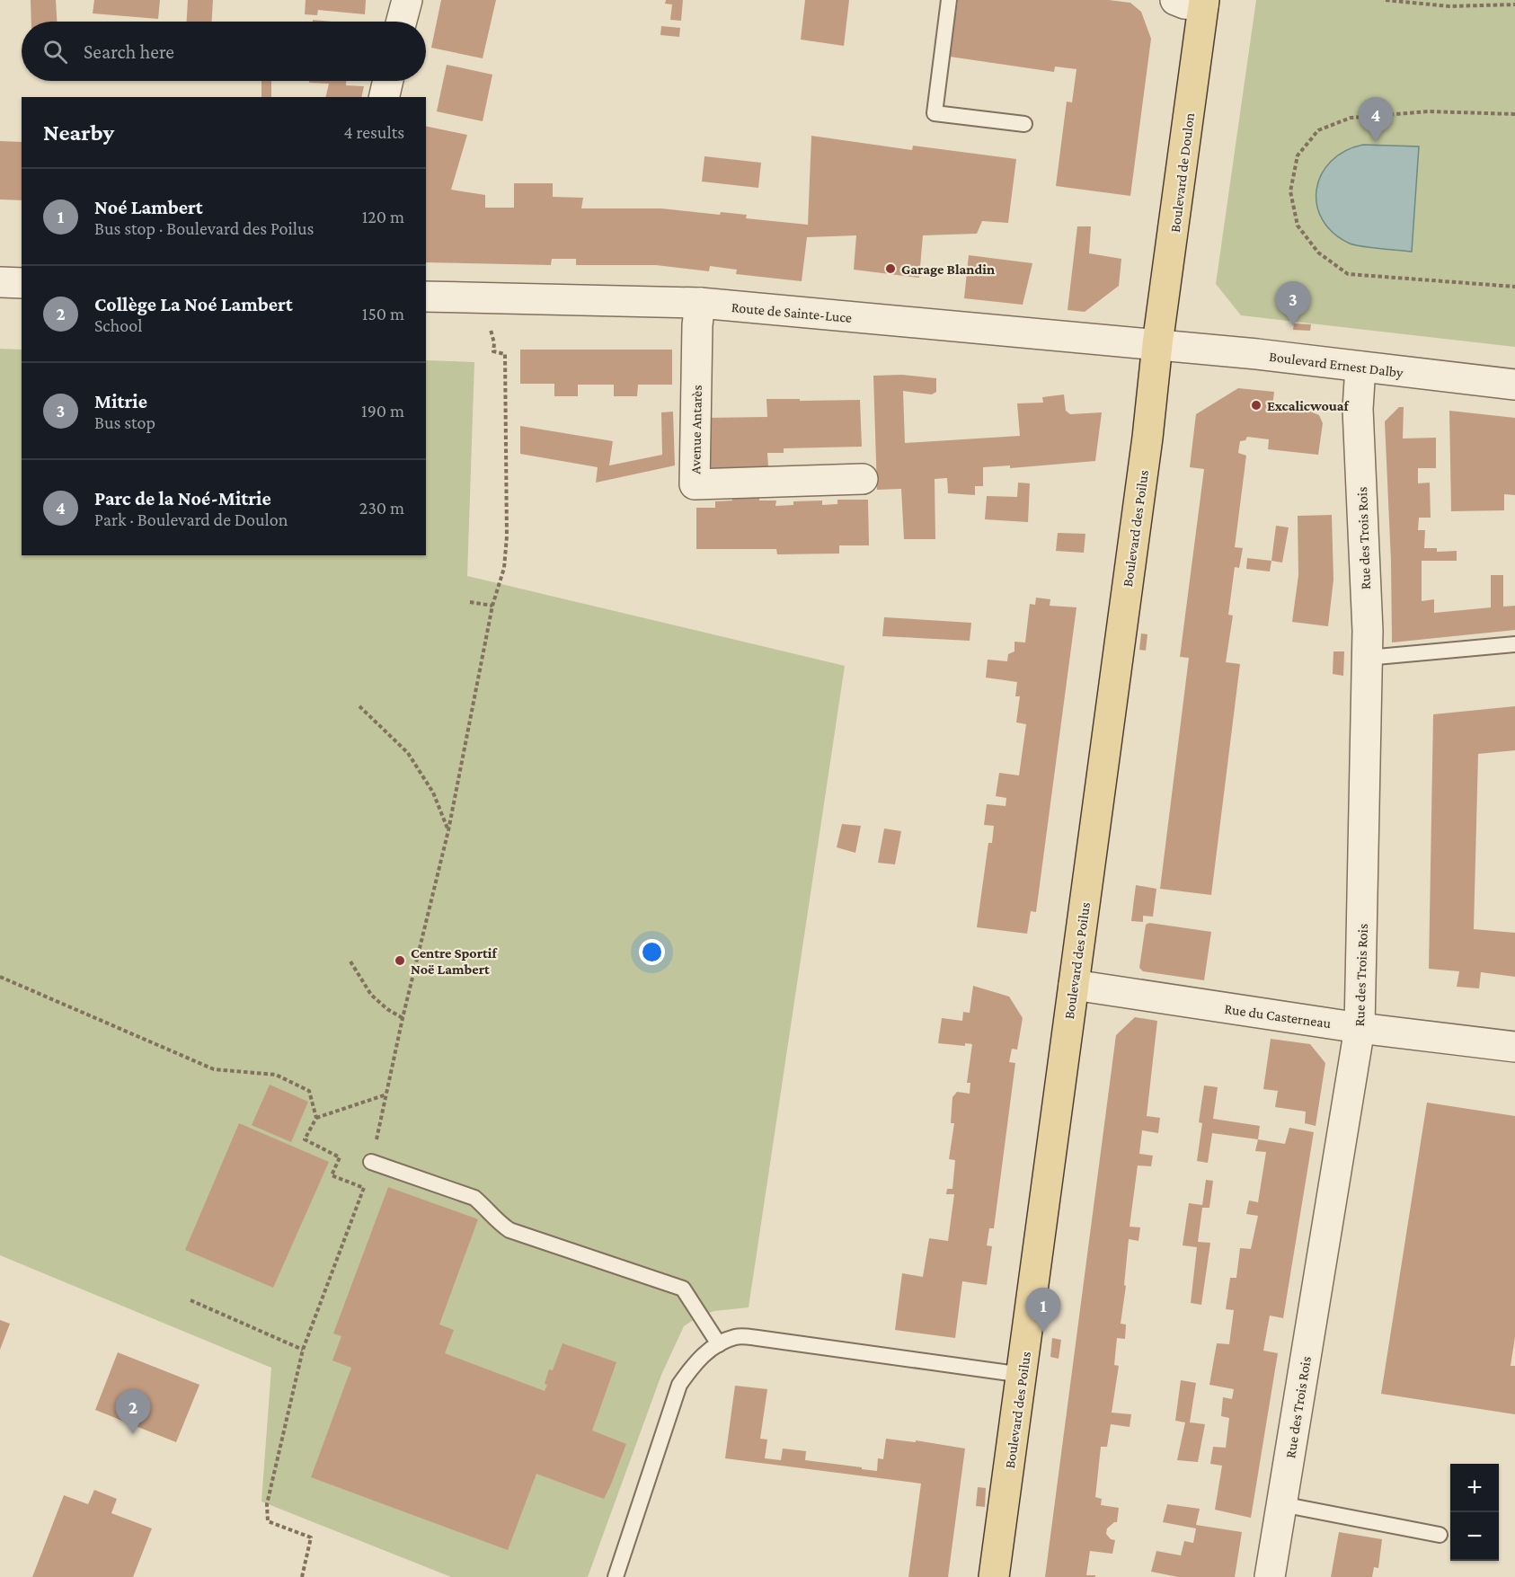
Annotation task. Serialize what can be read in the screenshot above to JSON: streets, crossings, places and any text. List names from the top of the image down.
{
  "streets": {
    "main road": ["Boulevard de Doulon", "Boulevard des Poilus"],
    "street": [
      "Route de Sainte-Luce",
      "Boulevard Ernest Dalby",
      "Avenue Antarès",
      "Rue des Trois Rois",
      "Rue du Casterneau"
    ]
  },
  "crossings": [
    ["Boulevard de Doulon", "Route de Sainte-Luce"],
    ["Boulevard de Doulon", "Boulevard Ernest Dalby"],
    ["Boulevard de Doulon", "Boulevard des Poilus"],
    ["Route de Sainte-Luce", "Boulevard Ernest Dalby"],
    ["Route de Sainte-Luce", "Avenue Antarès"],
    ["Route de Sainte-Luce", "Boulevard des Poilus"],
    ["Boulevard Ernest Dalby", "Boulevard des Poilus"],
    ["Boulevard Ernest Dalby", "Rue des Trois Rois"],
    ["Boulevard des Poilus", "Rue du Casterneau"],
    ["Rue des Trois Rois", "Rue du Casterneau"]
  ],
  "places": ["Garage Blandin", "Excalicwouaf", "Centre Sportif Noë Lambert"],
  "page": {
    "search": "Search here",
    "pins": [
      "4",
      "3",
      "1",
      "2"
    ],
    "heading": ["Nearby", "4 results"],
    "list": [
      {
        "mark": "1",
        "name": "Noé Lambert",
        "note": "Bus stop · Boulevard des Poilus",
        "value": "120 m"
      },
      {
        "mark": "2",
        "name": "Collège La Noé Lambert",
        "note": "School",
        "value": "150 m"
      },
      {
        "mark": "3",
        "name": "Mitrie",
        "note": "Bus stop",
        "value": "190 m"
      },
      {
        "mark": "4",
        "name": "Parc de la Noé-Mitrie",
        "note": "Park · Boulevard de Doulon",
        "value": "230 m"
      }
    ],
    "map_buttons": ["+", "−"]
  }
}
